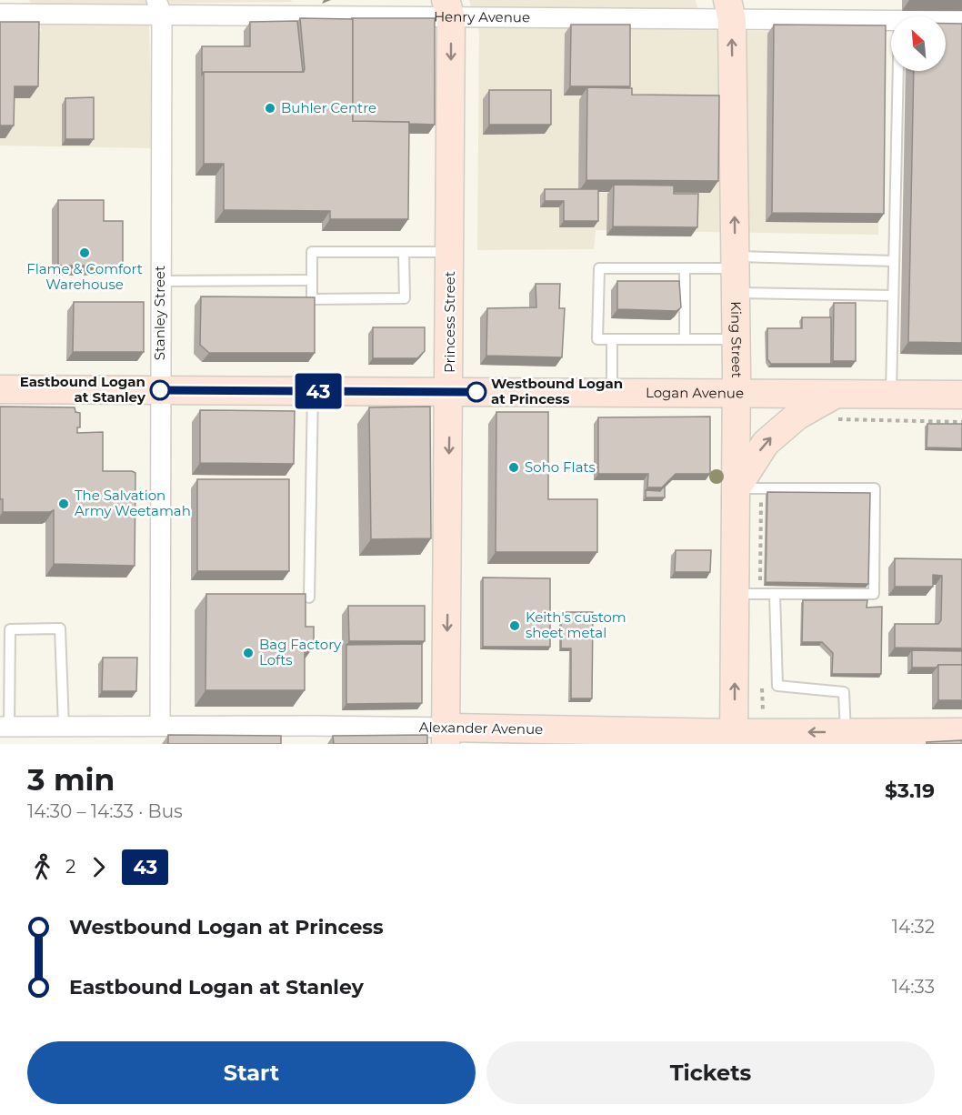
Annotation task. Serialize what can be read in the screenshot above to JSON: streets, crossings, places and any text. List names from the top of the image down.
{
  "streets": {
    "main road": [
      "Princess Street",
      "King Street",
      "Logan Avenue",
      "Alexander Avenue"
    ],
    "street": ["Henry Avenue", "Stanley Street"]
  },
  "crossings": [
    ["Henry Avenue", "Stanley Street"],
    ["Henry Avenue", "Princess Street"],
    ["Henry Avenue", "King Street"],
    ["Stanley Street", "Logan Avenue"],
    ["Stanley Street", "Alexander Avenue"],
    ["Princess Street", "Logan Avenue"],
    ["Princess Street", "Alexander Avenue"],
    ["King Street", "Logan Avenue"],
    ["King Street", "Alexander Avenue"]
  ],
  "one_way": ["Princess Street", "King Street"],
  "places": [
    "Buhler Centre",
    "Flame & Comfort Warehouse",
    "Eastbound Logan at Stanley",
    "Westbound Logan at Princess",
    "Soho Flats",
    "The Salvation Army Weetamah",
    "Keith's custom sheet metal",
    "Bag Factory Lofts"
  ],
  "lines": ["bus line 43"],
  "north": "top left",
  "page": {
    "on_map": "43",
    "heading": ["3 min", "14:30 – 14:33 · Bus", "$3.19"],
    "legs": ["2", "43"],
    "list": [
      {
        "name": "Westbound Logan at Princess",
        "value": "14:32"
      },
      {
        "name": "Eastbound Logan at Stanley",
        "value": "14:33"
      }
    ],
    "buttons": ["Start", "Tickets"]
  }
}
